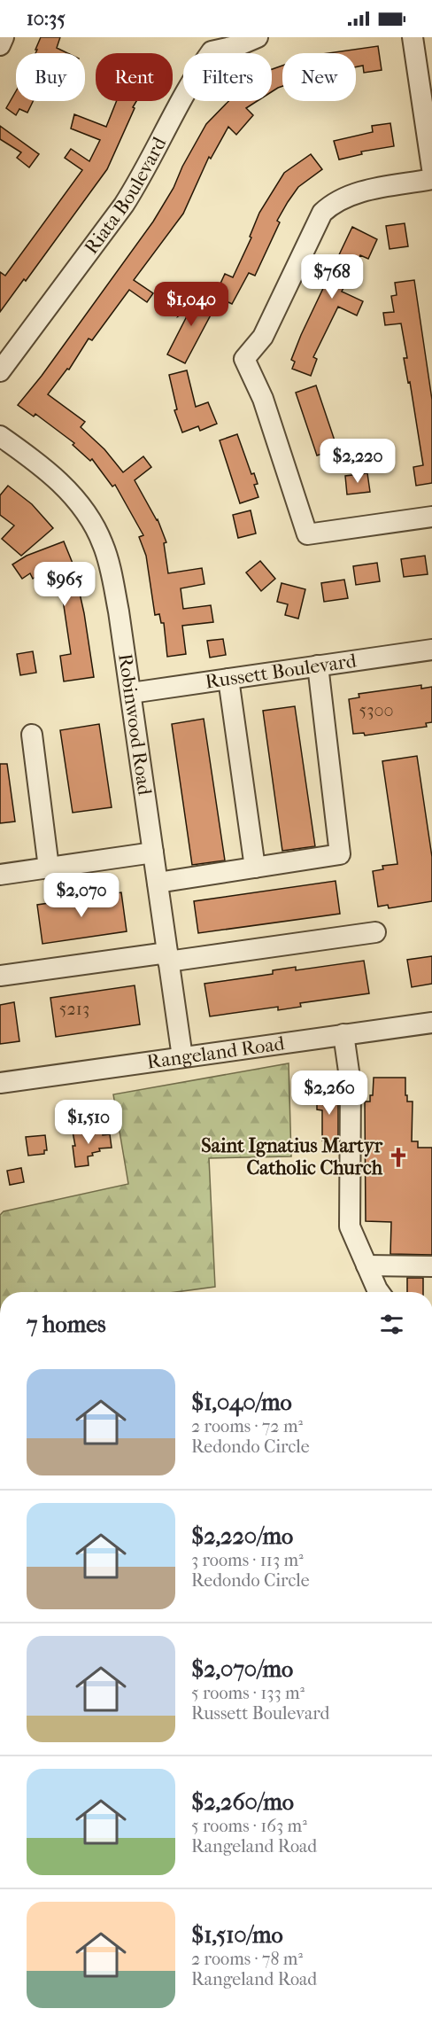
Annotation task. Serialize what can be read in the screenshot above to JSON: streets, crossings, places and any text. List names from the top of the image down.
{
  "streets": {
    "street": [
      "Riata Boulevard",
      "Russett Boulevard",
      "Robinwood Road",
      "Rangeland Road"
    ]
  },
  "crossings": [
    ["Russett Boulevard", "Robinwood Road"],
    ["Robinwood Road", "Rangeland Road"]
  ],
  "places": {
    "church": ["Saint Ignatius Martyr Catholic Church"]
  },
  "house_numbers": ["5300", "5213"],
  "page": {
    "status": "10:35",
    "chip": [
      "Buy",
      "Rent",
      "Filters",
      "New"
    ],
    "price": [
      "$768",
      "$1,040",
      "$2,220",
      "$965",
      "$2,070",
      "$2,260",
      "$1,510"
    ],
    "heading": "7 homes",
    "list": [
      {
        "name": "$1,040/mo",
        "note": "2 rooms · 72 m² · Redondo Circle"
      },
      {
        "name": "$2,220/mo",
        "note": "3 rooms · 113 m² · Redondo Circle"
      },
      {
        "name": "$2,070/mo",
        "note": "5 rooms · 133 m² · Russett Boulevard"
      },
      {
        "name": "$2,260/mo",
        "note": "5 rooms · 163 m² · Rangeland Road"
      },
      {
        "name": "$1,510/mo",
        "note": "2 rooms · 78 m² · Rangeland Road"
      }
    ]
  }
}
